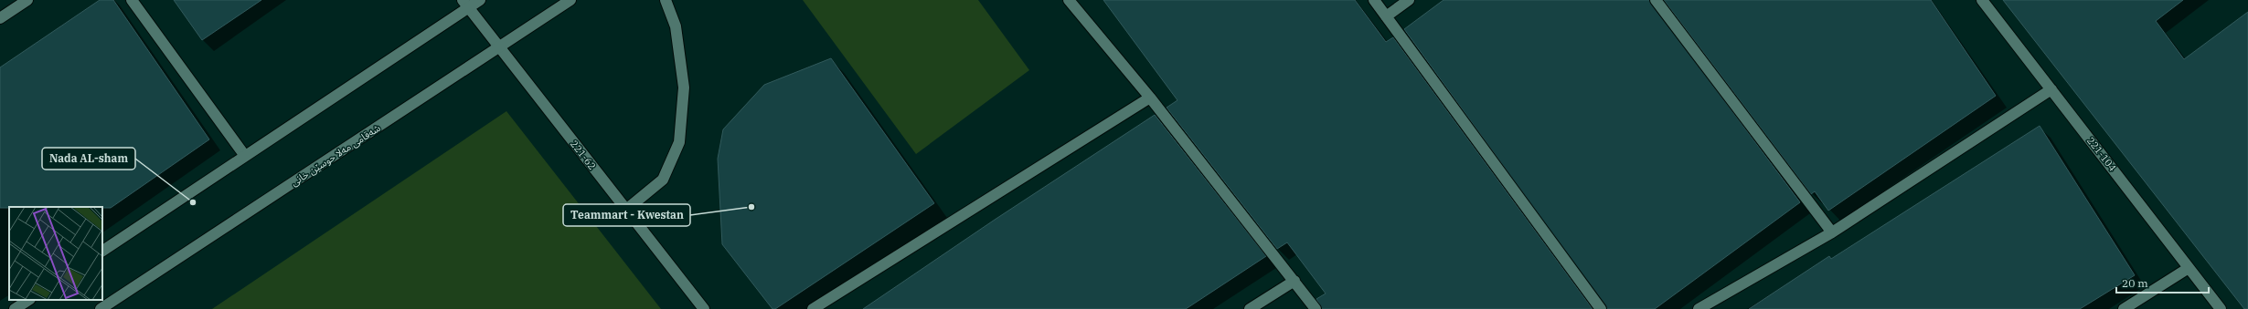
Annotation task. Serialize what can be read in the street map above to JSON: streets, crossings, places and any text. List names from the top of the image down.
{
  "streets": {
    "street": ["221-104", "شەقامی مەلا حوسێن خانی", "221-62"]
  },
  "crossings": [
    ["شەقامی مەلا حوسێن خانی", "221-62"]
  ],
  "places": ["Nada AL-sham", "Teammart - Kwestan"],
  "scale_bar": "20 m"
}
